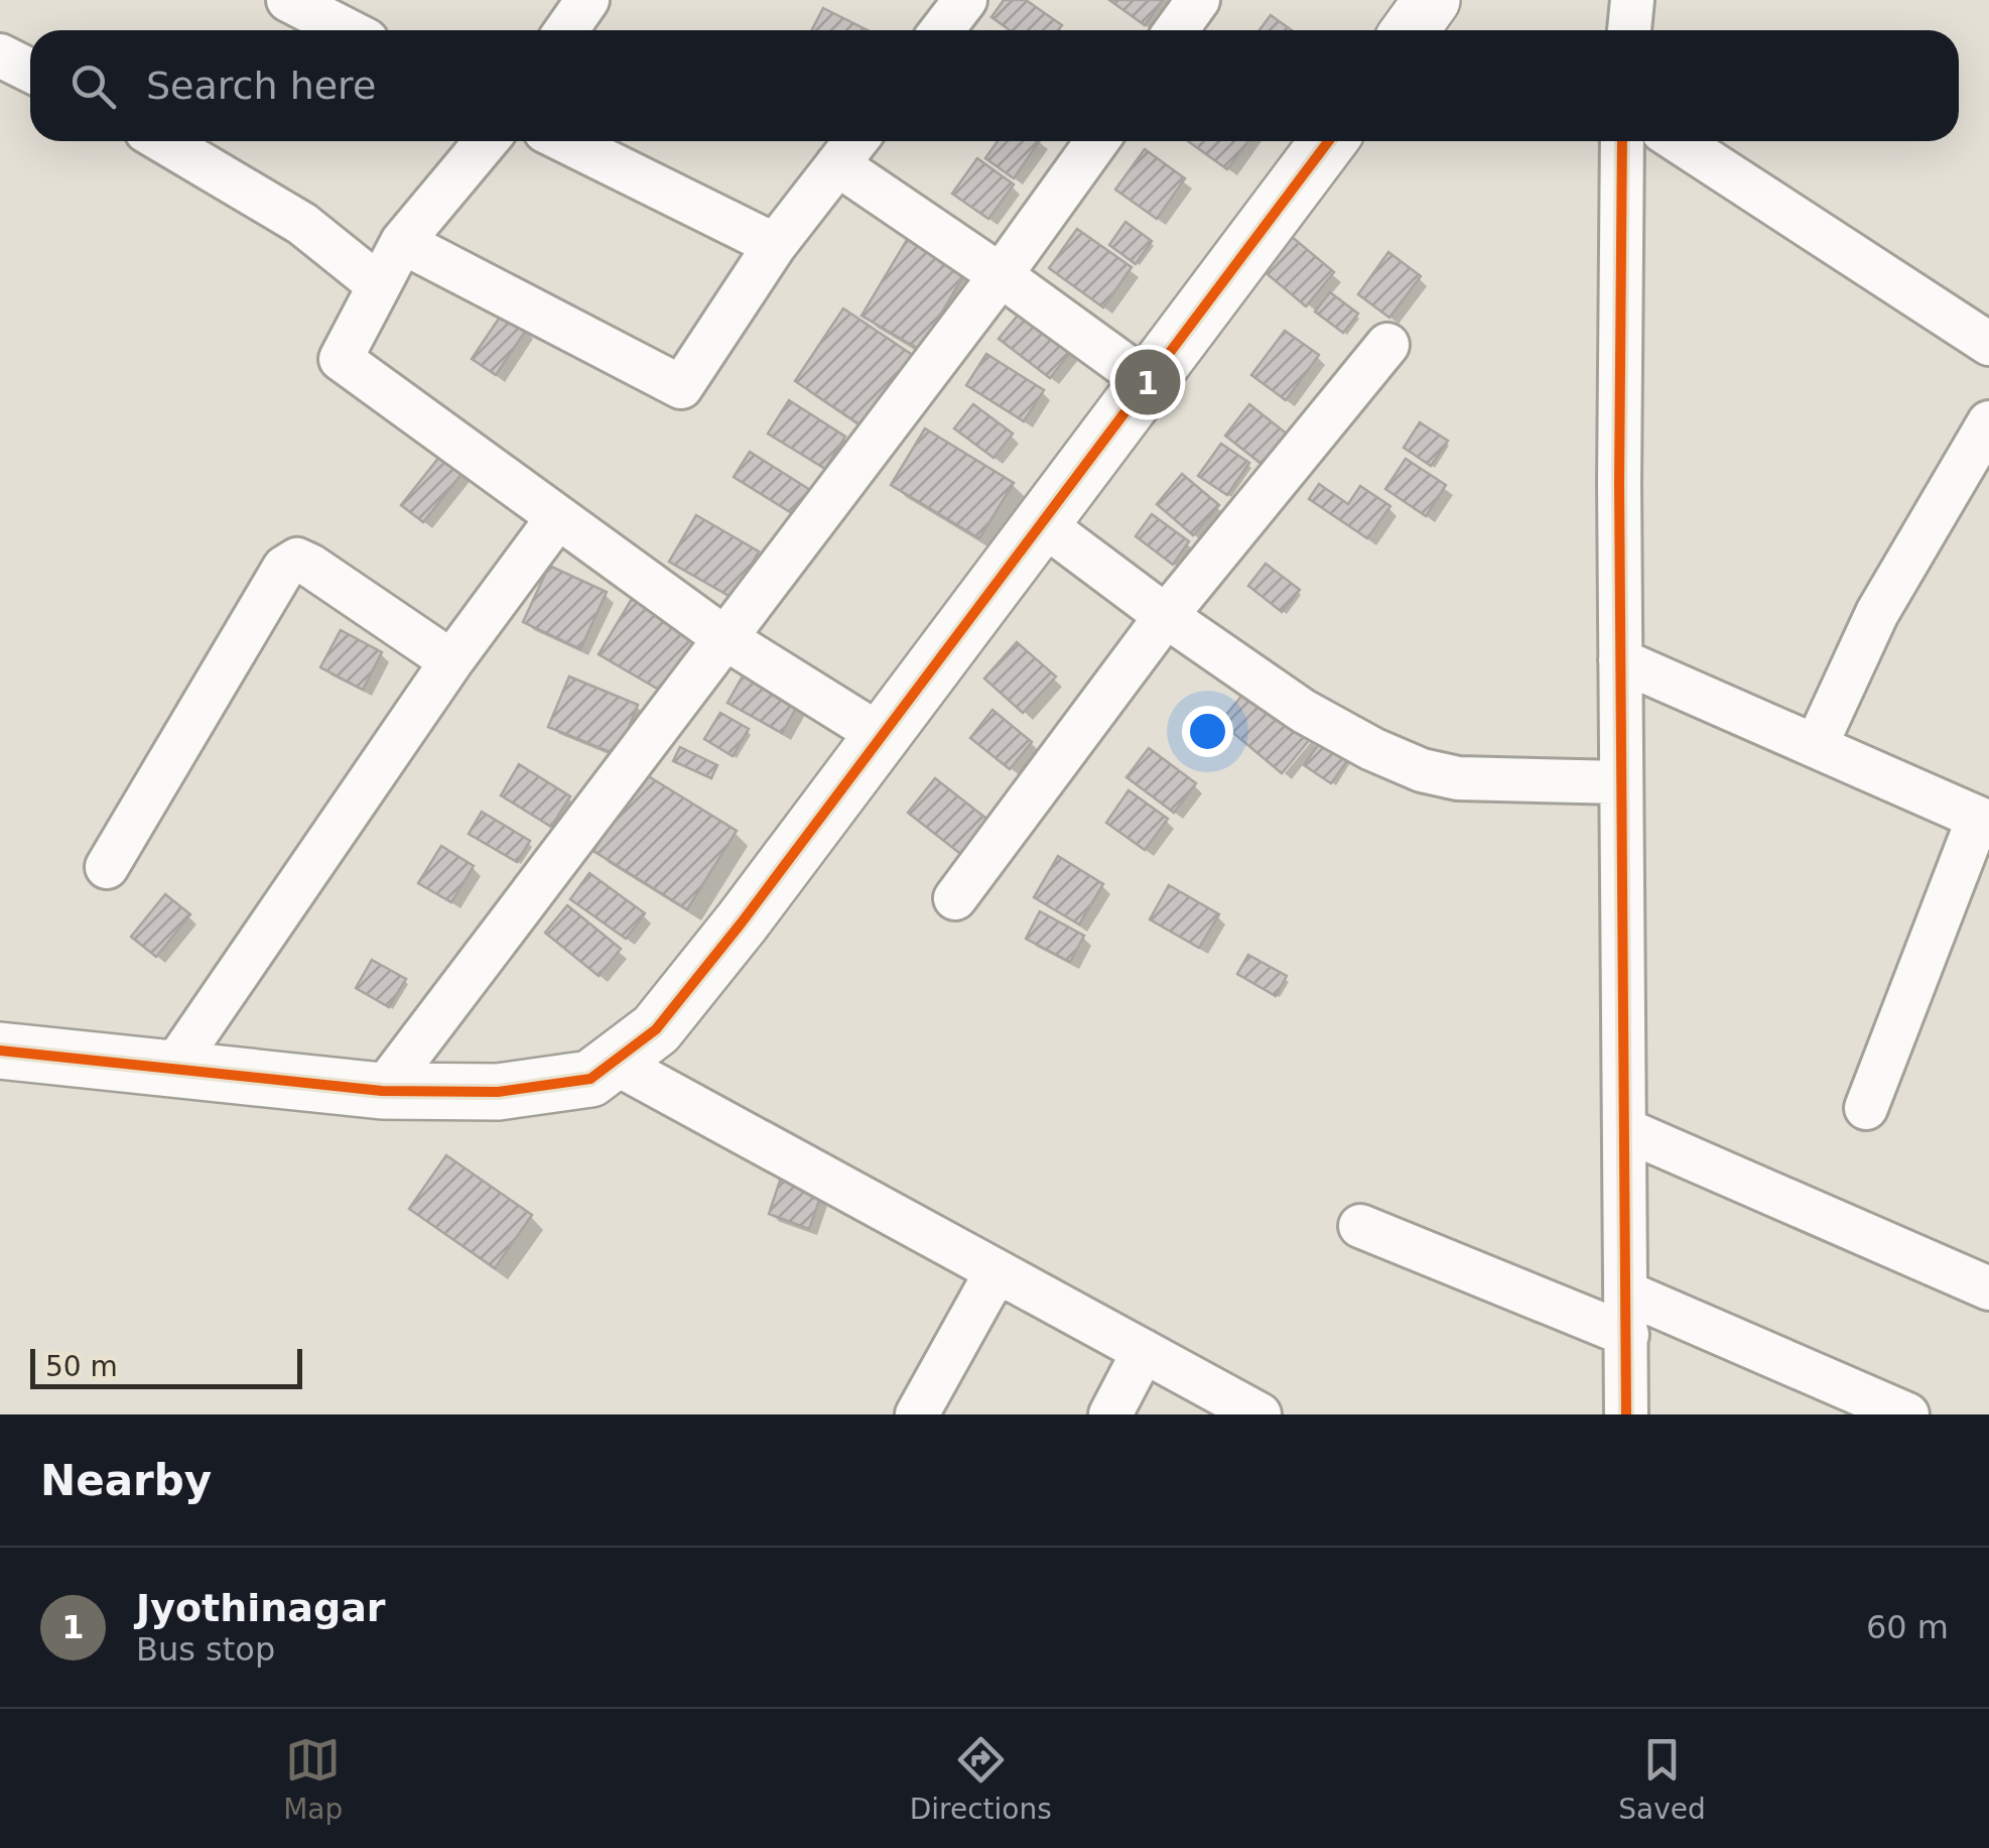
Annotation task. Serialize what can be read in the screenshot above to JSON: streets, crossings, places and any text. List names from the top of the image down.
{
  "scale_bar": "50 m",
  "page": {
    "search": "Search here",
    "pins": "1",
    "scale": "50 m",
    "heading": "Nearby",
    "list": [
      {
        "mark": "1",
        "name": "Jyothinagar",
        "note": "Bus stop",
        "value": "60 m"
      }
    ],
    "nav": ["Map", "Directions", "Saved"]
  }
}
